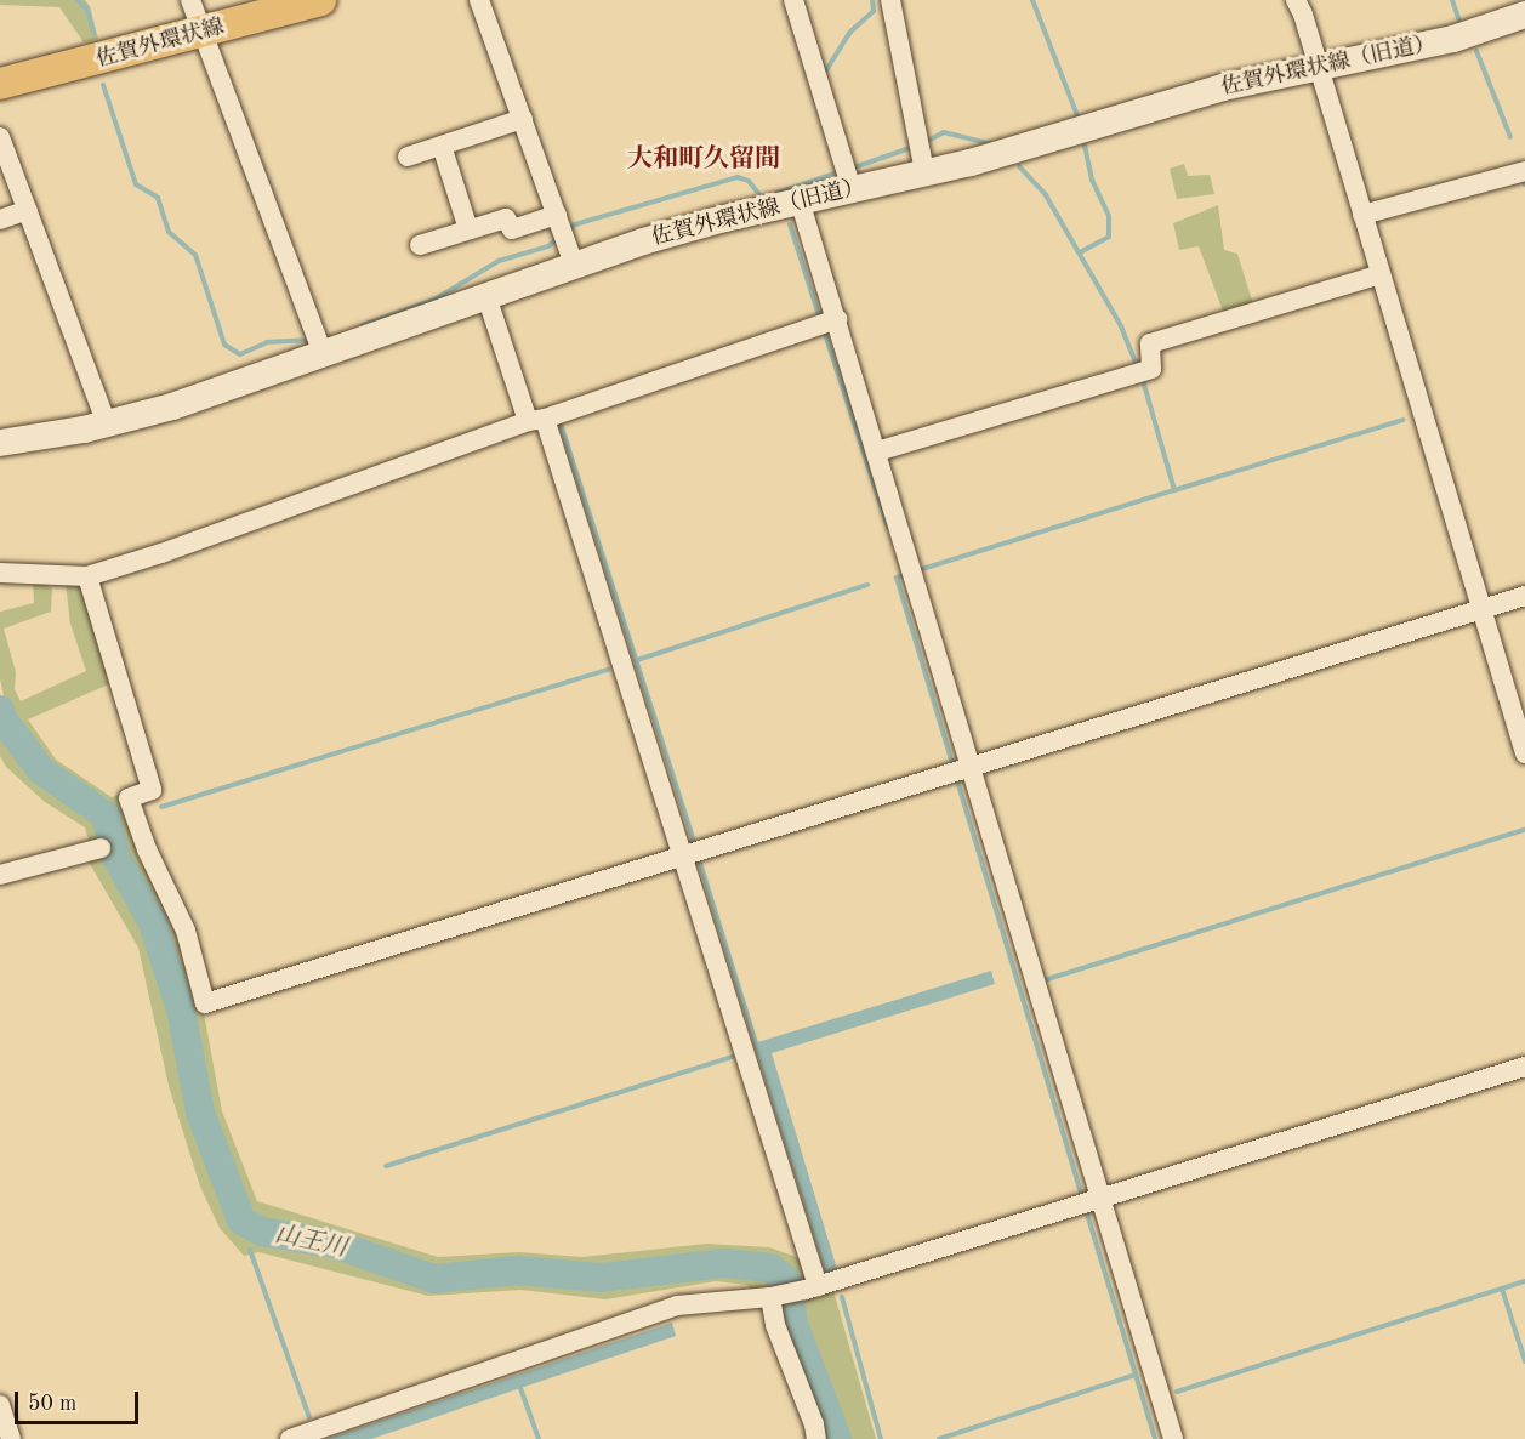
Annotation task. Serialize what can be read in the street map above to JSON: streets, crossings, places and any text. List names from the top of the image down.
{
  "streets": {
    "main road": ["佐賀外環状線"],
    "street": ["佐賀外環状線（旧道）"]
  },
  "districts": ["大和町久留間"],
  "water": ["山王川"],
  "scale_bar": "50 m"
}
